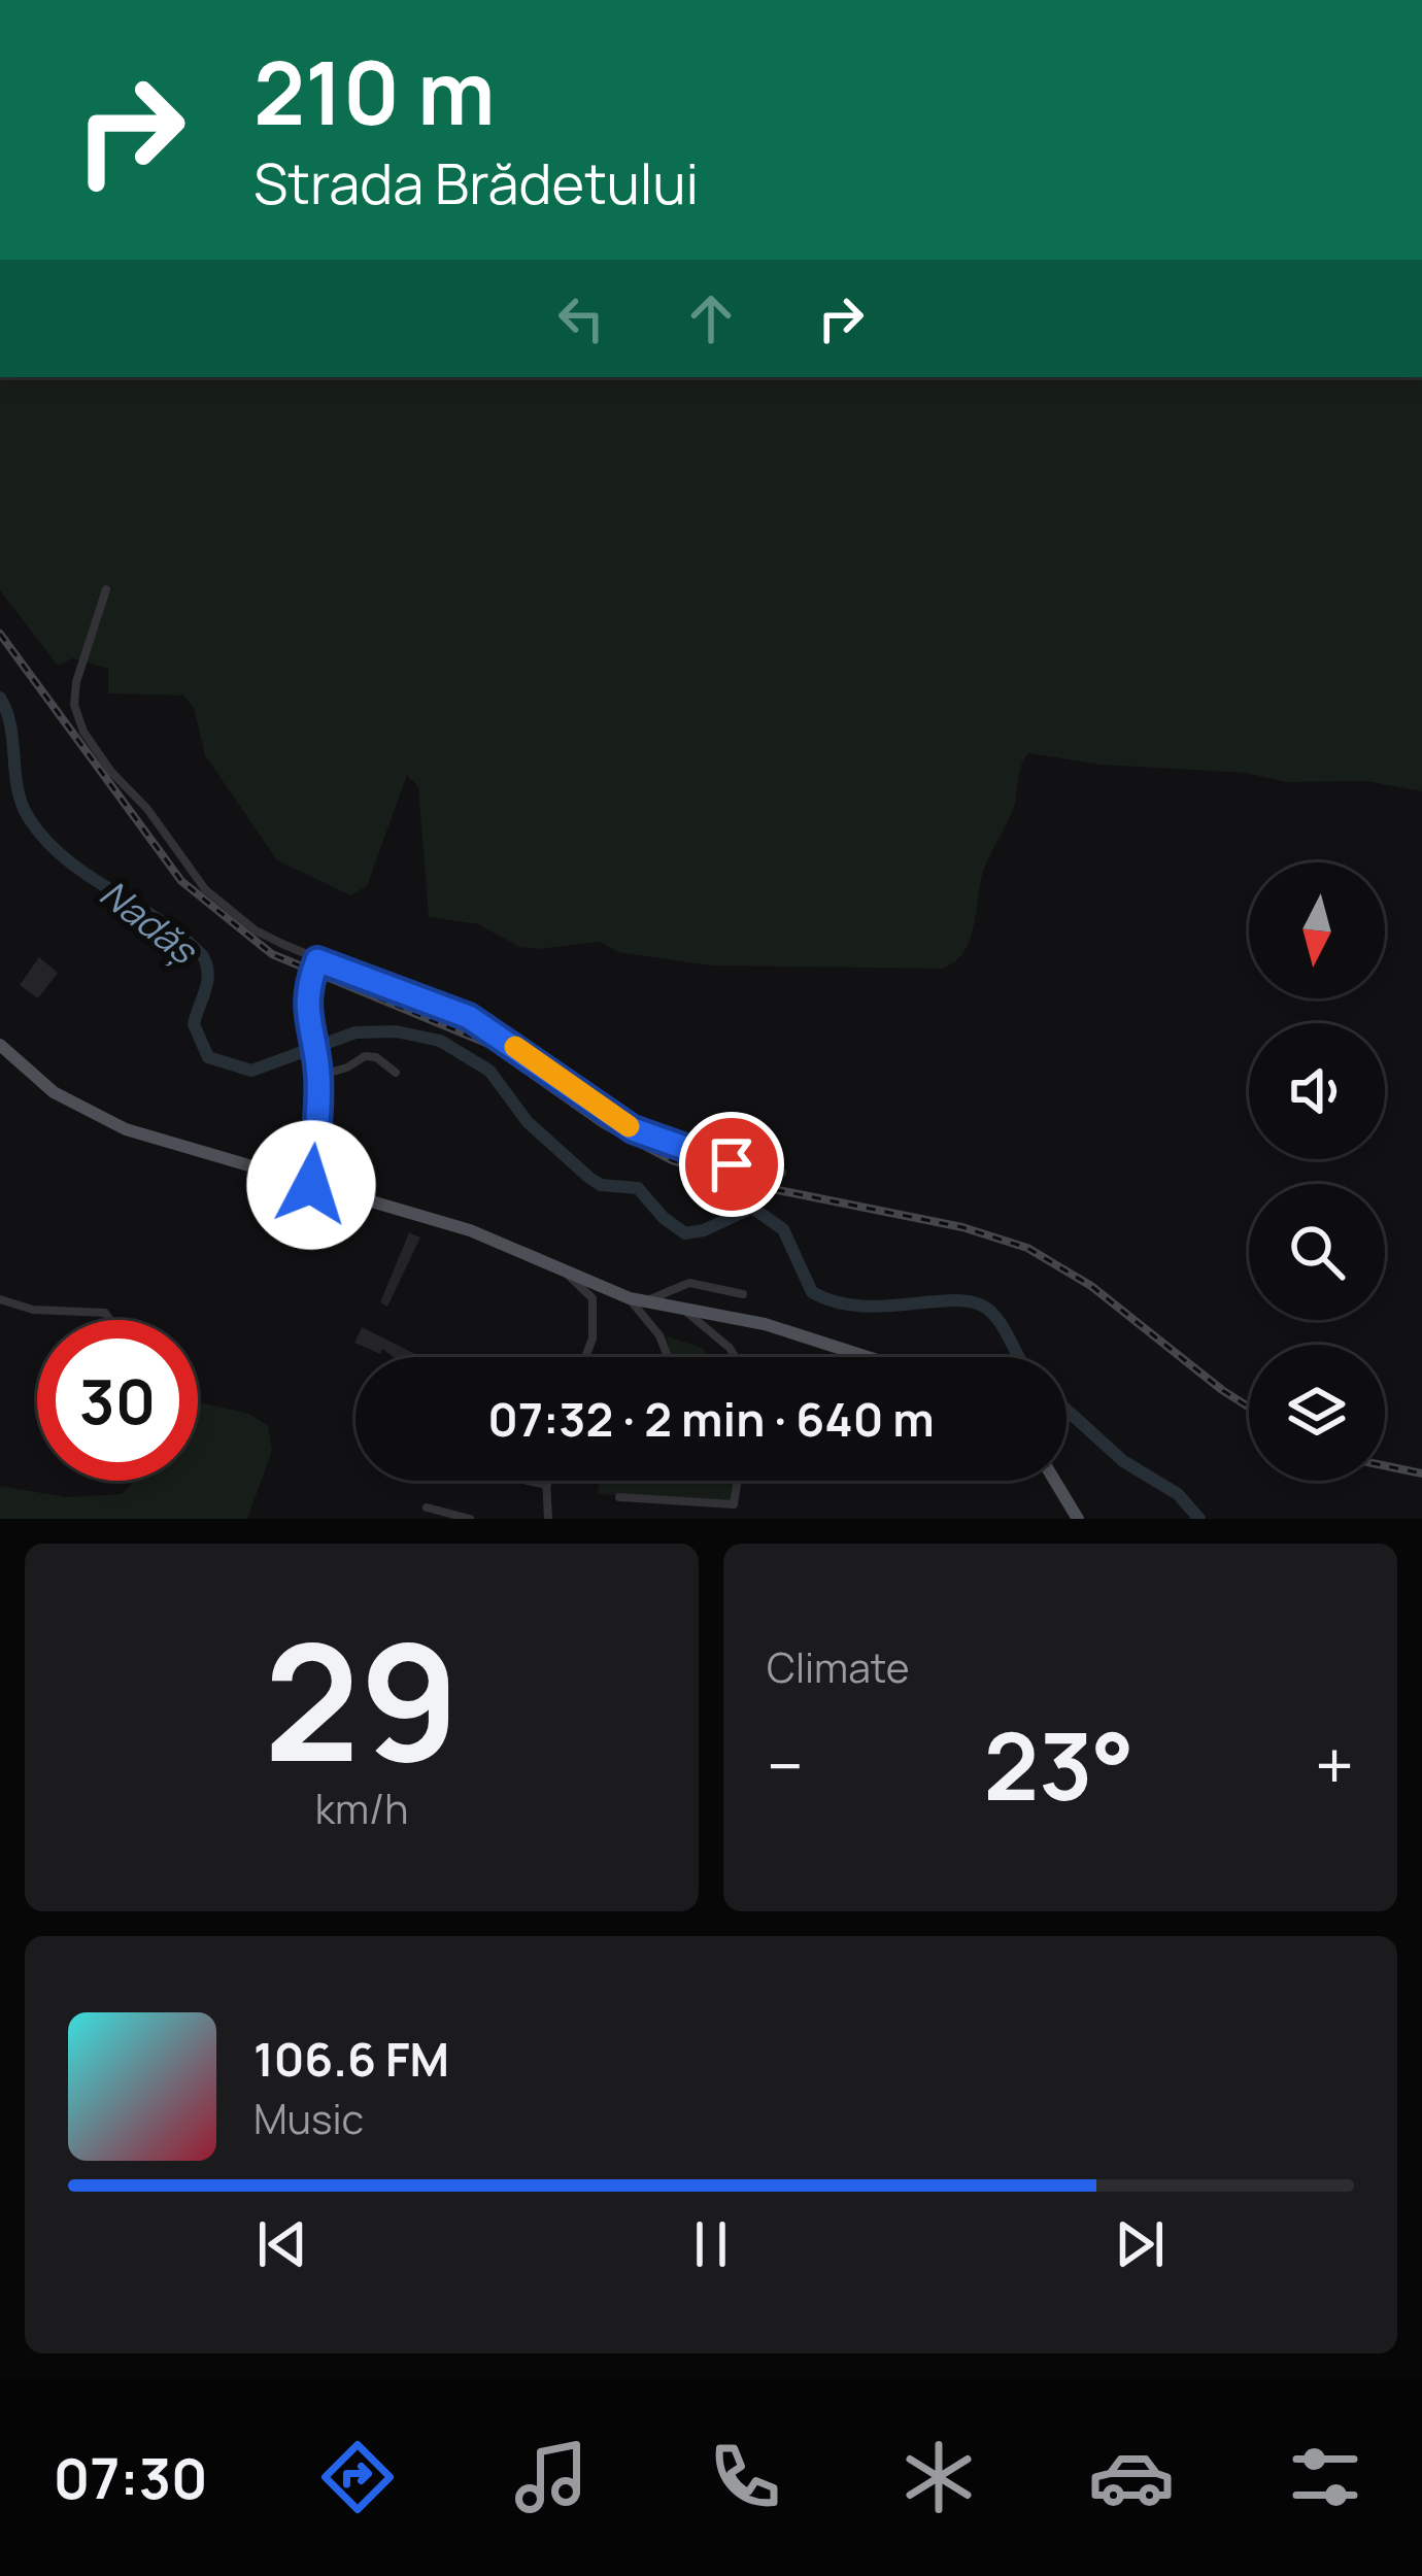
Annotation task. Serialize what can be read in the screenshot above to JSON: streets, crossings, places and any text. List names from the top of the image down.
{
  "water": ["Nadăș"],
  "north": "bottom",
  "page": {
    "turn": ["210 m", "Strada Brădetului"],
    "limit": "30",
    "trip": "07:32 · 2 min · 640 m",
    "tile": [
      ["29", "km/h"],
      "Climate"
    ],
    "heat": ["−", "23°", "+"],
    "song": ["106.6 FM", "Music"],
    "tabs": "07:30"
  }
}
